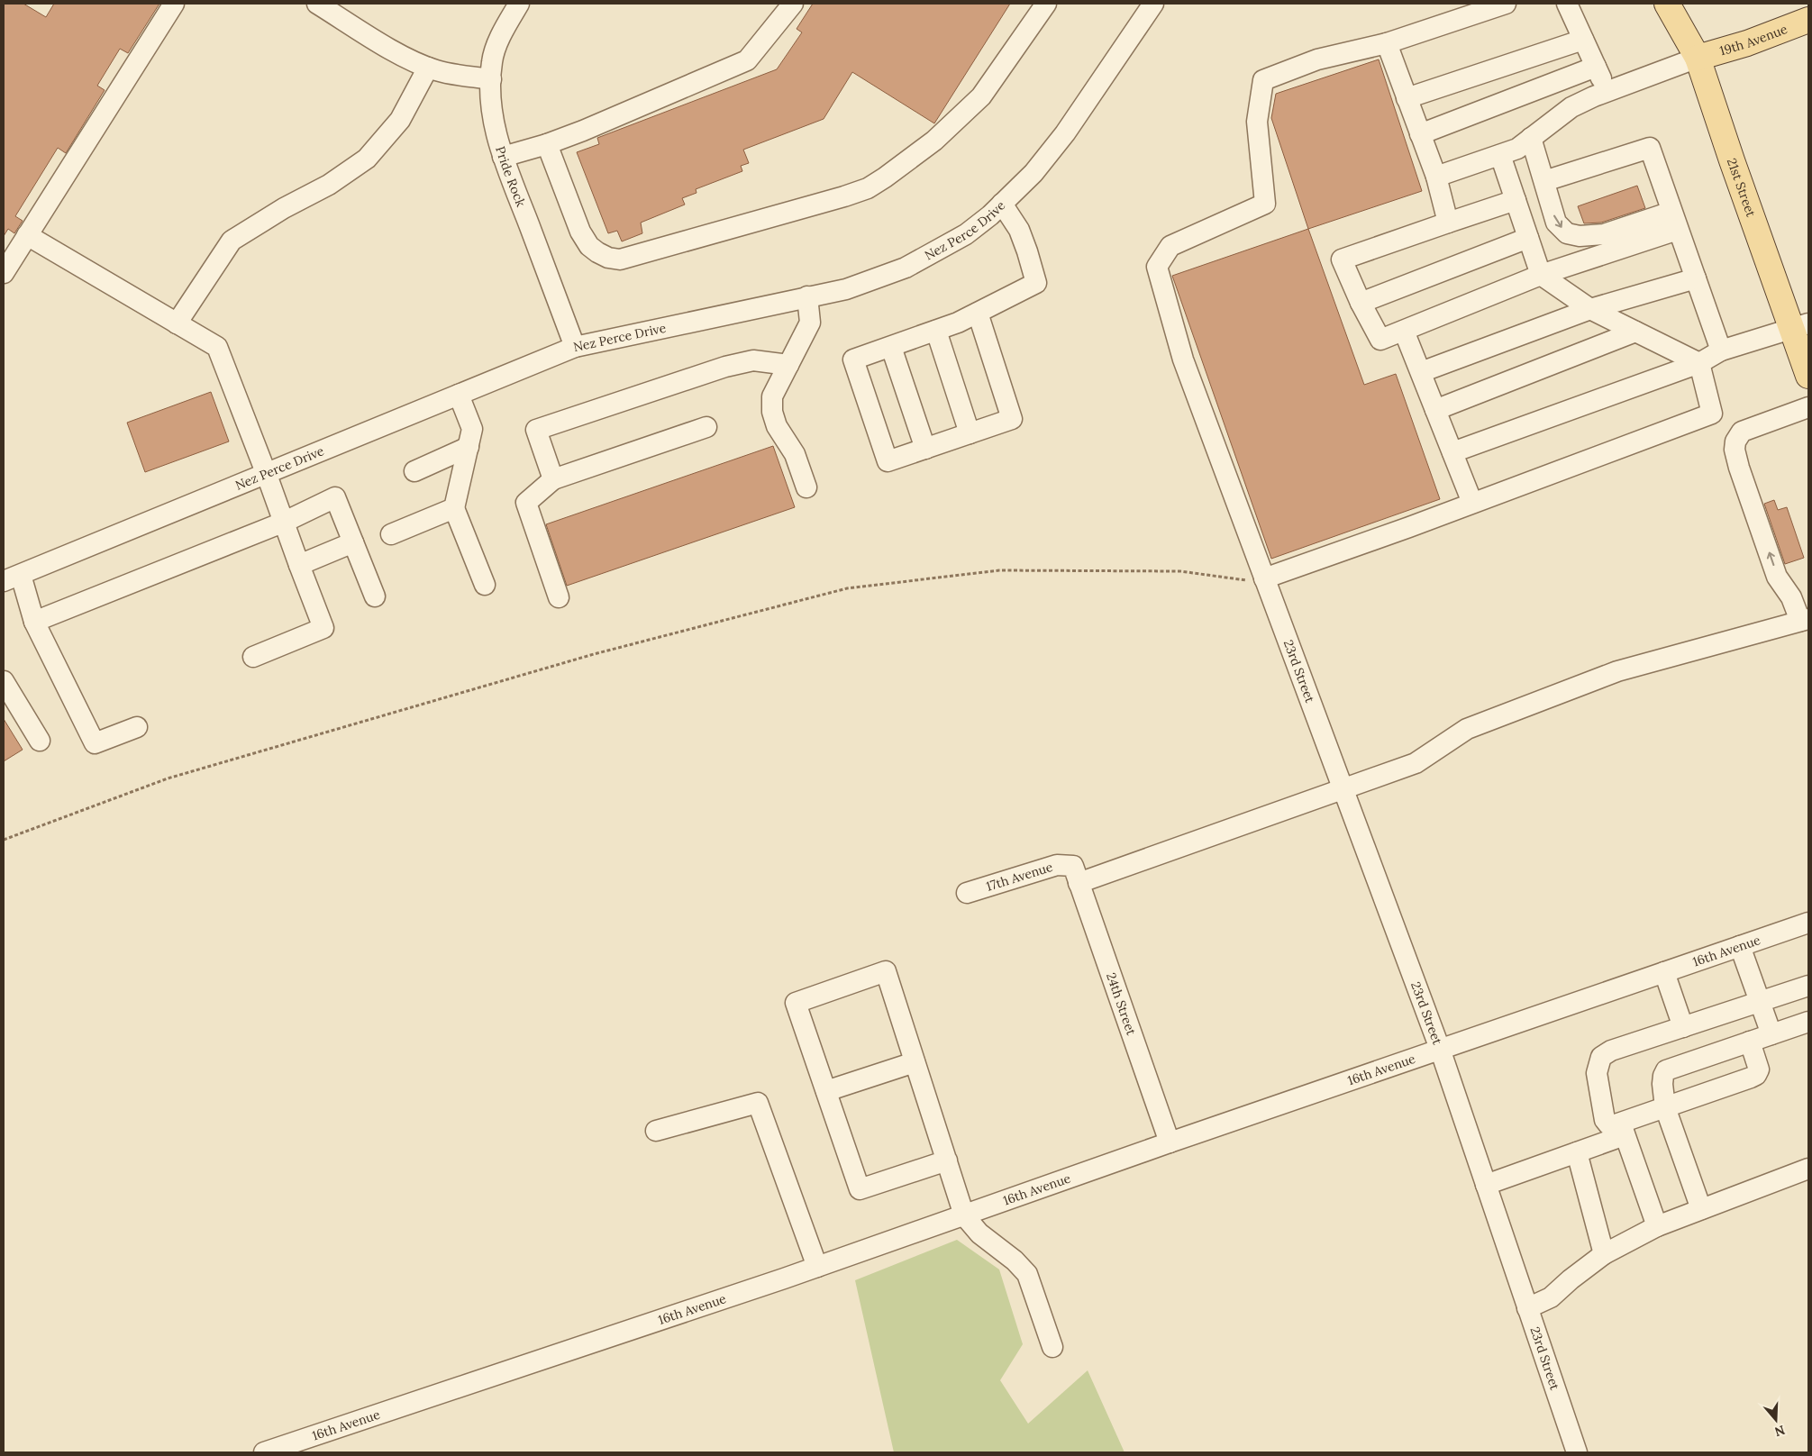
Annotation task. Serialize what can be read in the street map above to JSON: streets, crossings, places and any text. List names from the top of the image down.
{
  "streets": {
    "main road": ["19th Avenue", "21st Street"],
    "street": [
      "Pride Rock",
      "Nez Perce Drive",
      "23rd Street",
      "17th Avenue",
      "16th Avenue",
      "24th Street"
    ]
  },
  "crossings": [
    ["19th Avenue", "21st Street"],
    ["Pride Rock", "Nez Perce Drive"],
    ["23rd Street", "17th Avenue"],
    ["23rd Street", "16th Avenue"],
    ["17th Avenue", "24th Street"],
    ["16th Avenue", "24th Street"]
  ],
  "north": "bottom"
}
